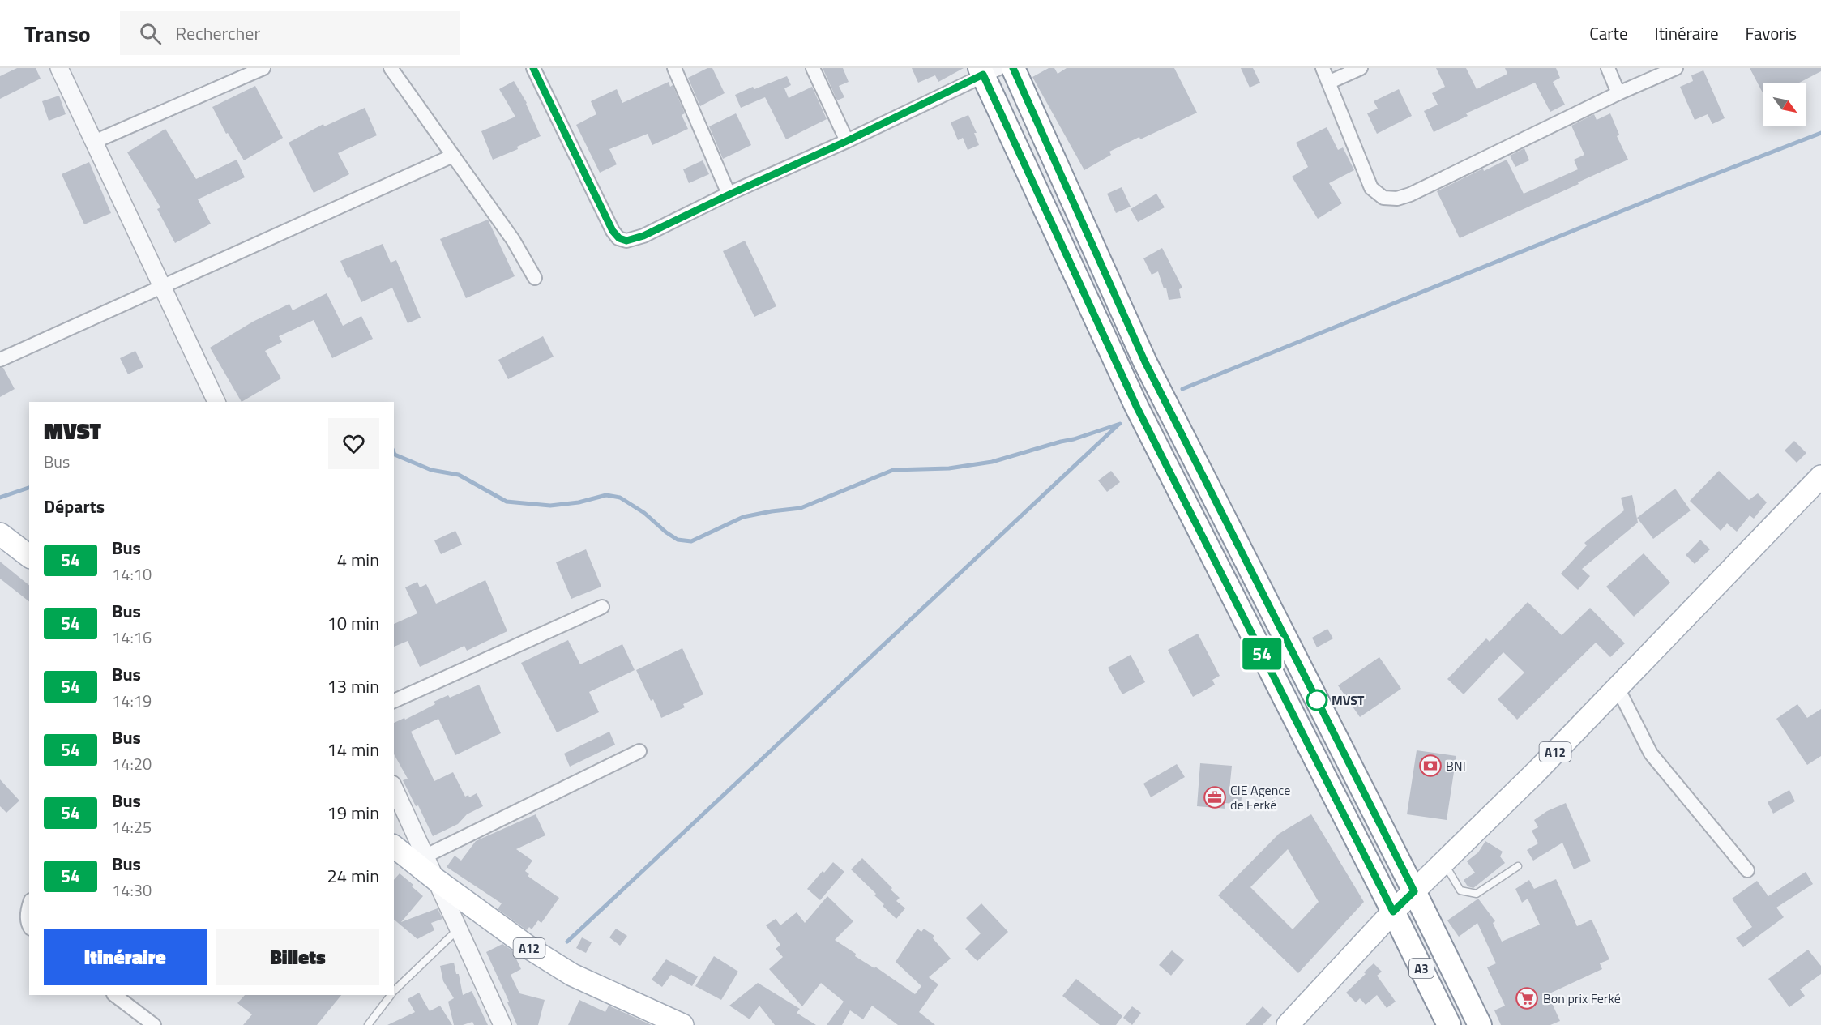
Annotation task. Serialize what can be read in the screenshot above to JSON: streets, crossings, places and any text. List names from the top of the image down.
{
  "streets": {
    "highway": ["A3"],
    "main road": ["A12"]
  },
  "crossings": [
    ["A12", "A3"]
  ],
  "places": {
    "other": ["MVST"],
    "bank": ["BNI"],
    "office": ["CIE Agence de Ferké"],
    "supermarket": ["Bon prix Ferké"]
  },
  "lines": ["bus line 54"],
  "north": "bottom right",
  "page": {
    "header": "Transo",
    "search": "Rechercher",
    "nav": ["Carte", "Itinéraire", "Favoris"],
    "on_map": "54",
    "heading": [
      ["MVST", "Bus"],
      "Départs"
    ],
    "list": [
      {
        "mark": "54",
        "name": "Bus",
        "note": "14:10",
        "value": "4 min"
      },
      {
        "mark": "54",
        "name": "Bus",
        "note": "14:16",
        "value": "10 min"
      },
      {
        "mark": "54",
        "name": "Bus",
        "note": "14:19",
        "value": "13 min"
      },
      {
        "mark": "54",
        "name": "Bus",
        "note": "14:20",
        "value": "14 min"
      },
      {
        "mark": "54",
        "name": "Bus",
        "note": "14:25",
        "value": "19 min"
      },
      {
        "mark": "54",
        "name": "Bus",
        "note": "14:30",
        "value": "24 min"
      }
    ],
    "buttons": ["Itinéraire", "Billets"]
  }
}
